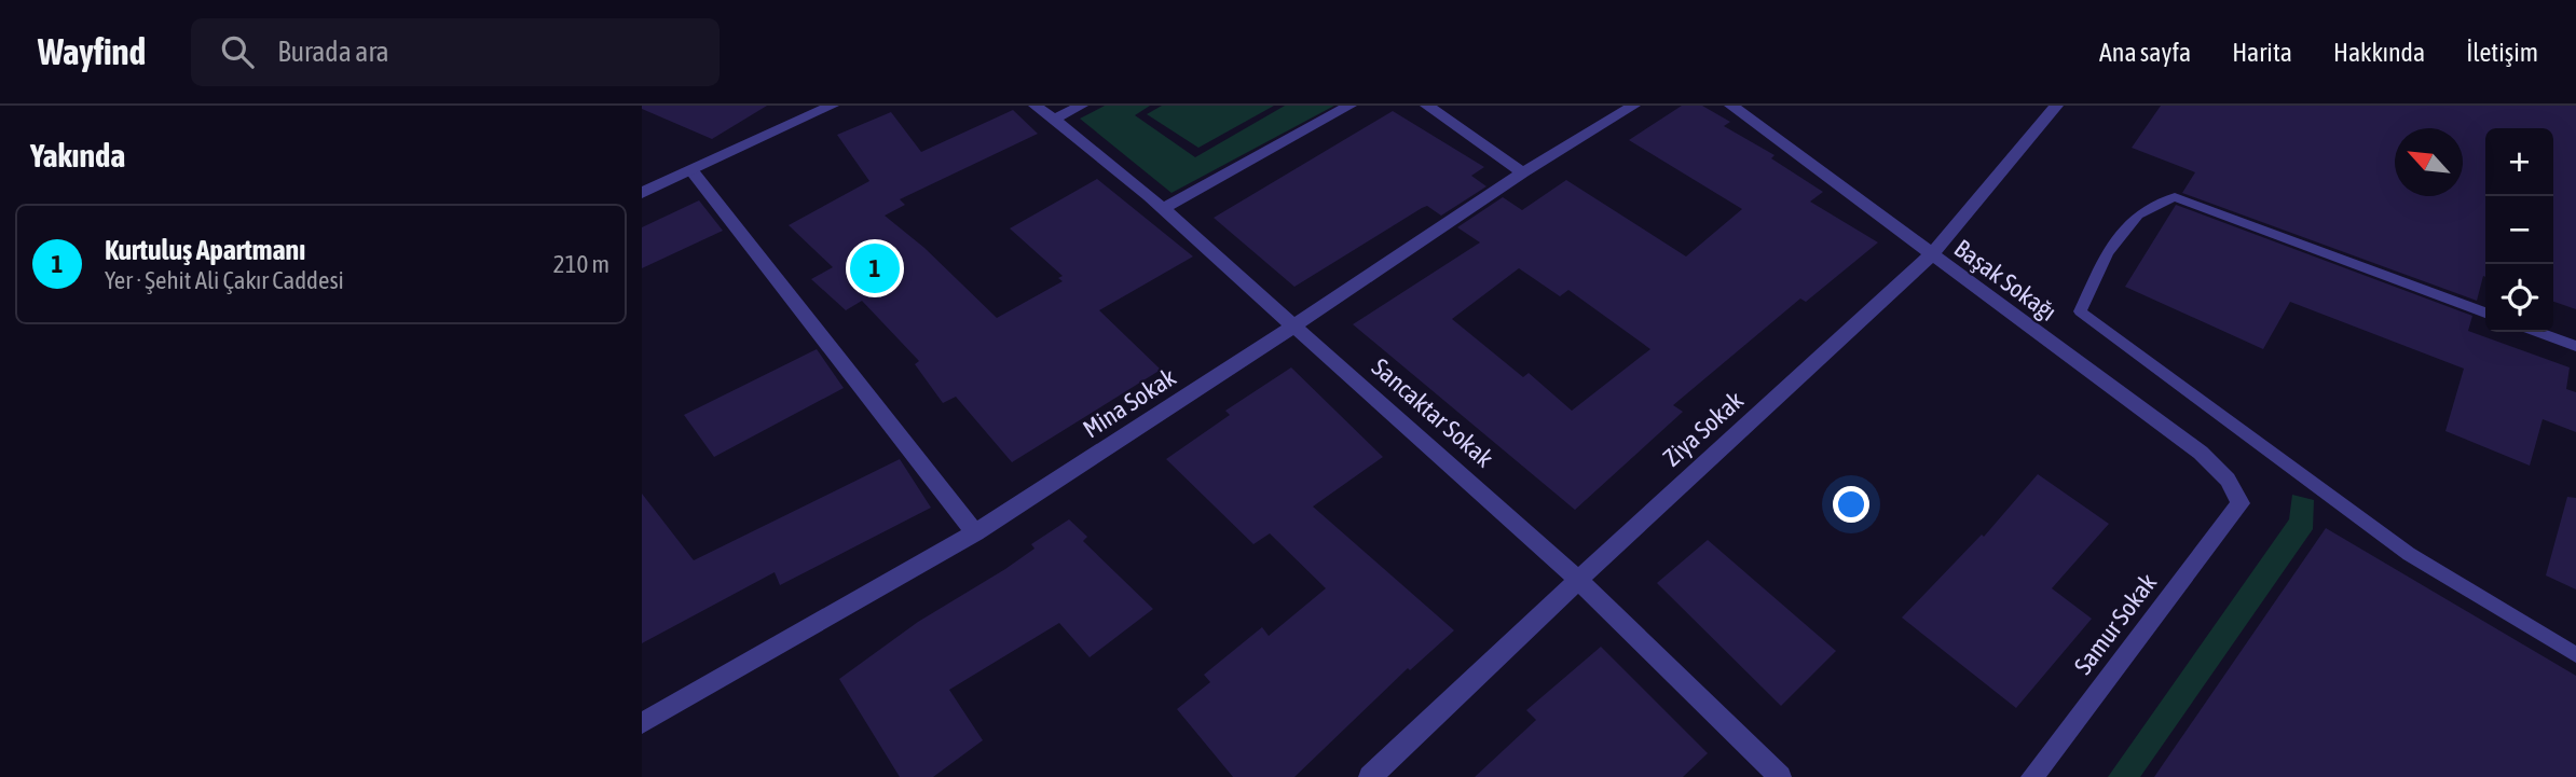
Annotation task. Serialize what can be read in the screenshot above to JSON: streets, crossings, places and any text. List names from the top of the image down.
{
  "streets": {
    "street": [
      "Başak Sokağı",
      "Mina Sokak",
      "Sancaktar Sokak",
      "Ziya Sokak",
      "Samur Sokak"
    ]
  },
  "crossings": [
    ["Başak Sokağı", "Ziya Sokak"],
    ["Başak Sokağı", "Samur Sokak"],
    ["Mina Sokak", "Sancaktar Sokak"],
    ["Sancaktar Sokak", "Ziya Sokak"]
  ],
  "north": "top left",
  "page": {
    "header": "Wayfind",
    "search": "Burada ara",
    "nav": [
      "Ana sayfa",
      "Harita",
      "Hakkında",
      "İletişim"
    ],
    "heading": "Yakında",
    "map_buttons": ["+", "−"],
    "list": [
      {
        "mark": "1",
        "name": "Kurtuluş Apartmanı",
        "note": "Yer · Şehit Ali Çakır Caddesi",
        "value": "210 m"
      }
    ],
    "pins": "1"
  }
}
